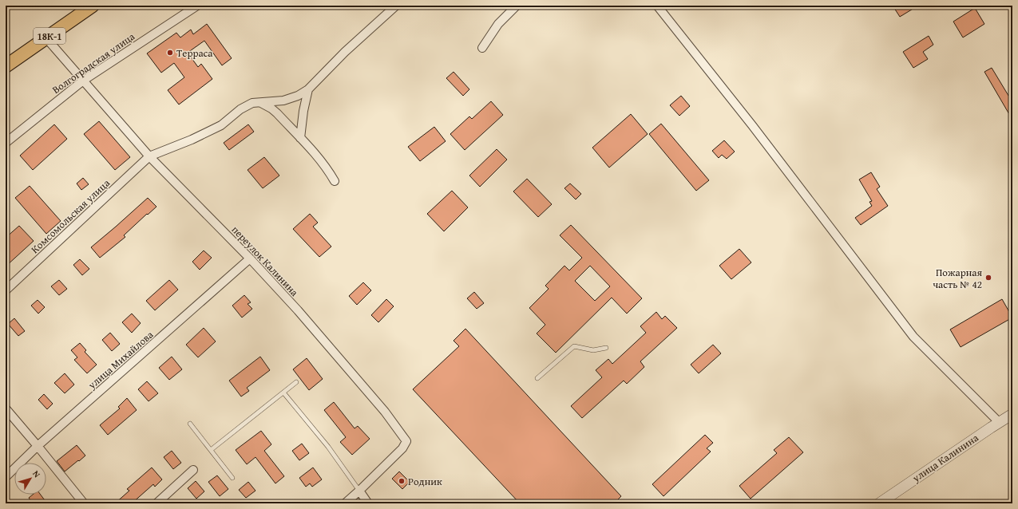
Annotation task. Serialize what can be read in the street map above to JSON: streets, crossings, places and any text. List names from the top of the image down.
{
  "streets": {
    "main road": ["18К-1"],
    "street": [
      "Волгоградская улица",
      "Комсомольская улица",
      "переулок Калинина",
      "улица Михайлова",
      "улица Калинина"
    ]
  },
  "crossings": [
    ["18К-1", "переулок Калинина"],
    ["Волгоградская улица", "переулок Калинина"],
    ["Комсомольская улица", "переулок Калинина"],
    ["переулок Калинина", "улица Михайлова"]
  ],
  "places": ["Терраса", "Пожарная часть № 42", "Родник"],
  "north": "top right"
}
